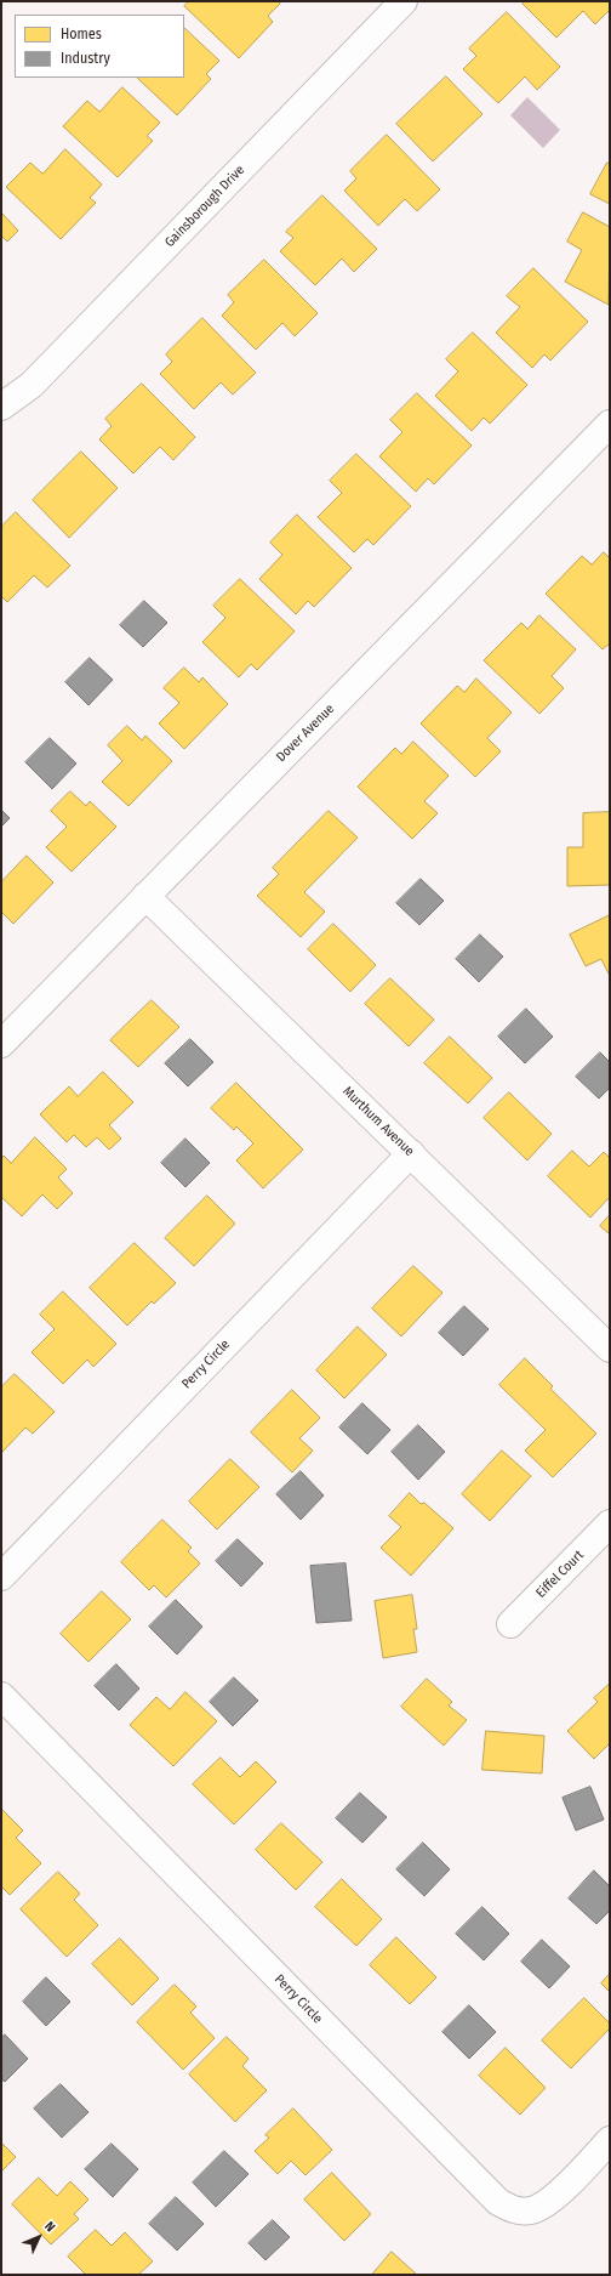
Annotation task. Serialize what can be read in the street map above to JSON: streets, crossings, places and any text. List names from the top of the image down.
{
  "streets": {
    "street": [
      "Gainsborough Drive",
      "Dover Avenue",
      "Murthum Avenue",
      "Perry Circle",
      "Eiffel Court"
    ]
  },
  "crossings": [
    ["Dover Avenue", "Murthum Avenue"],
    ["Murthum Avenue", "Perry Circle"]
  ],
  "legend": ["Homes", "Industry"],
  "north": "top right"
}
